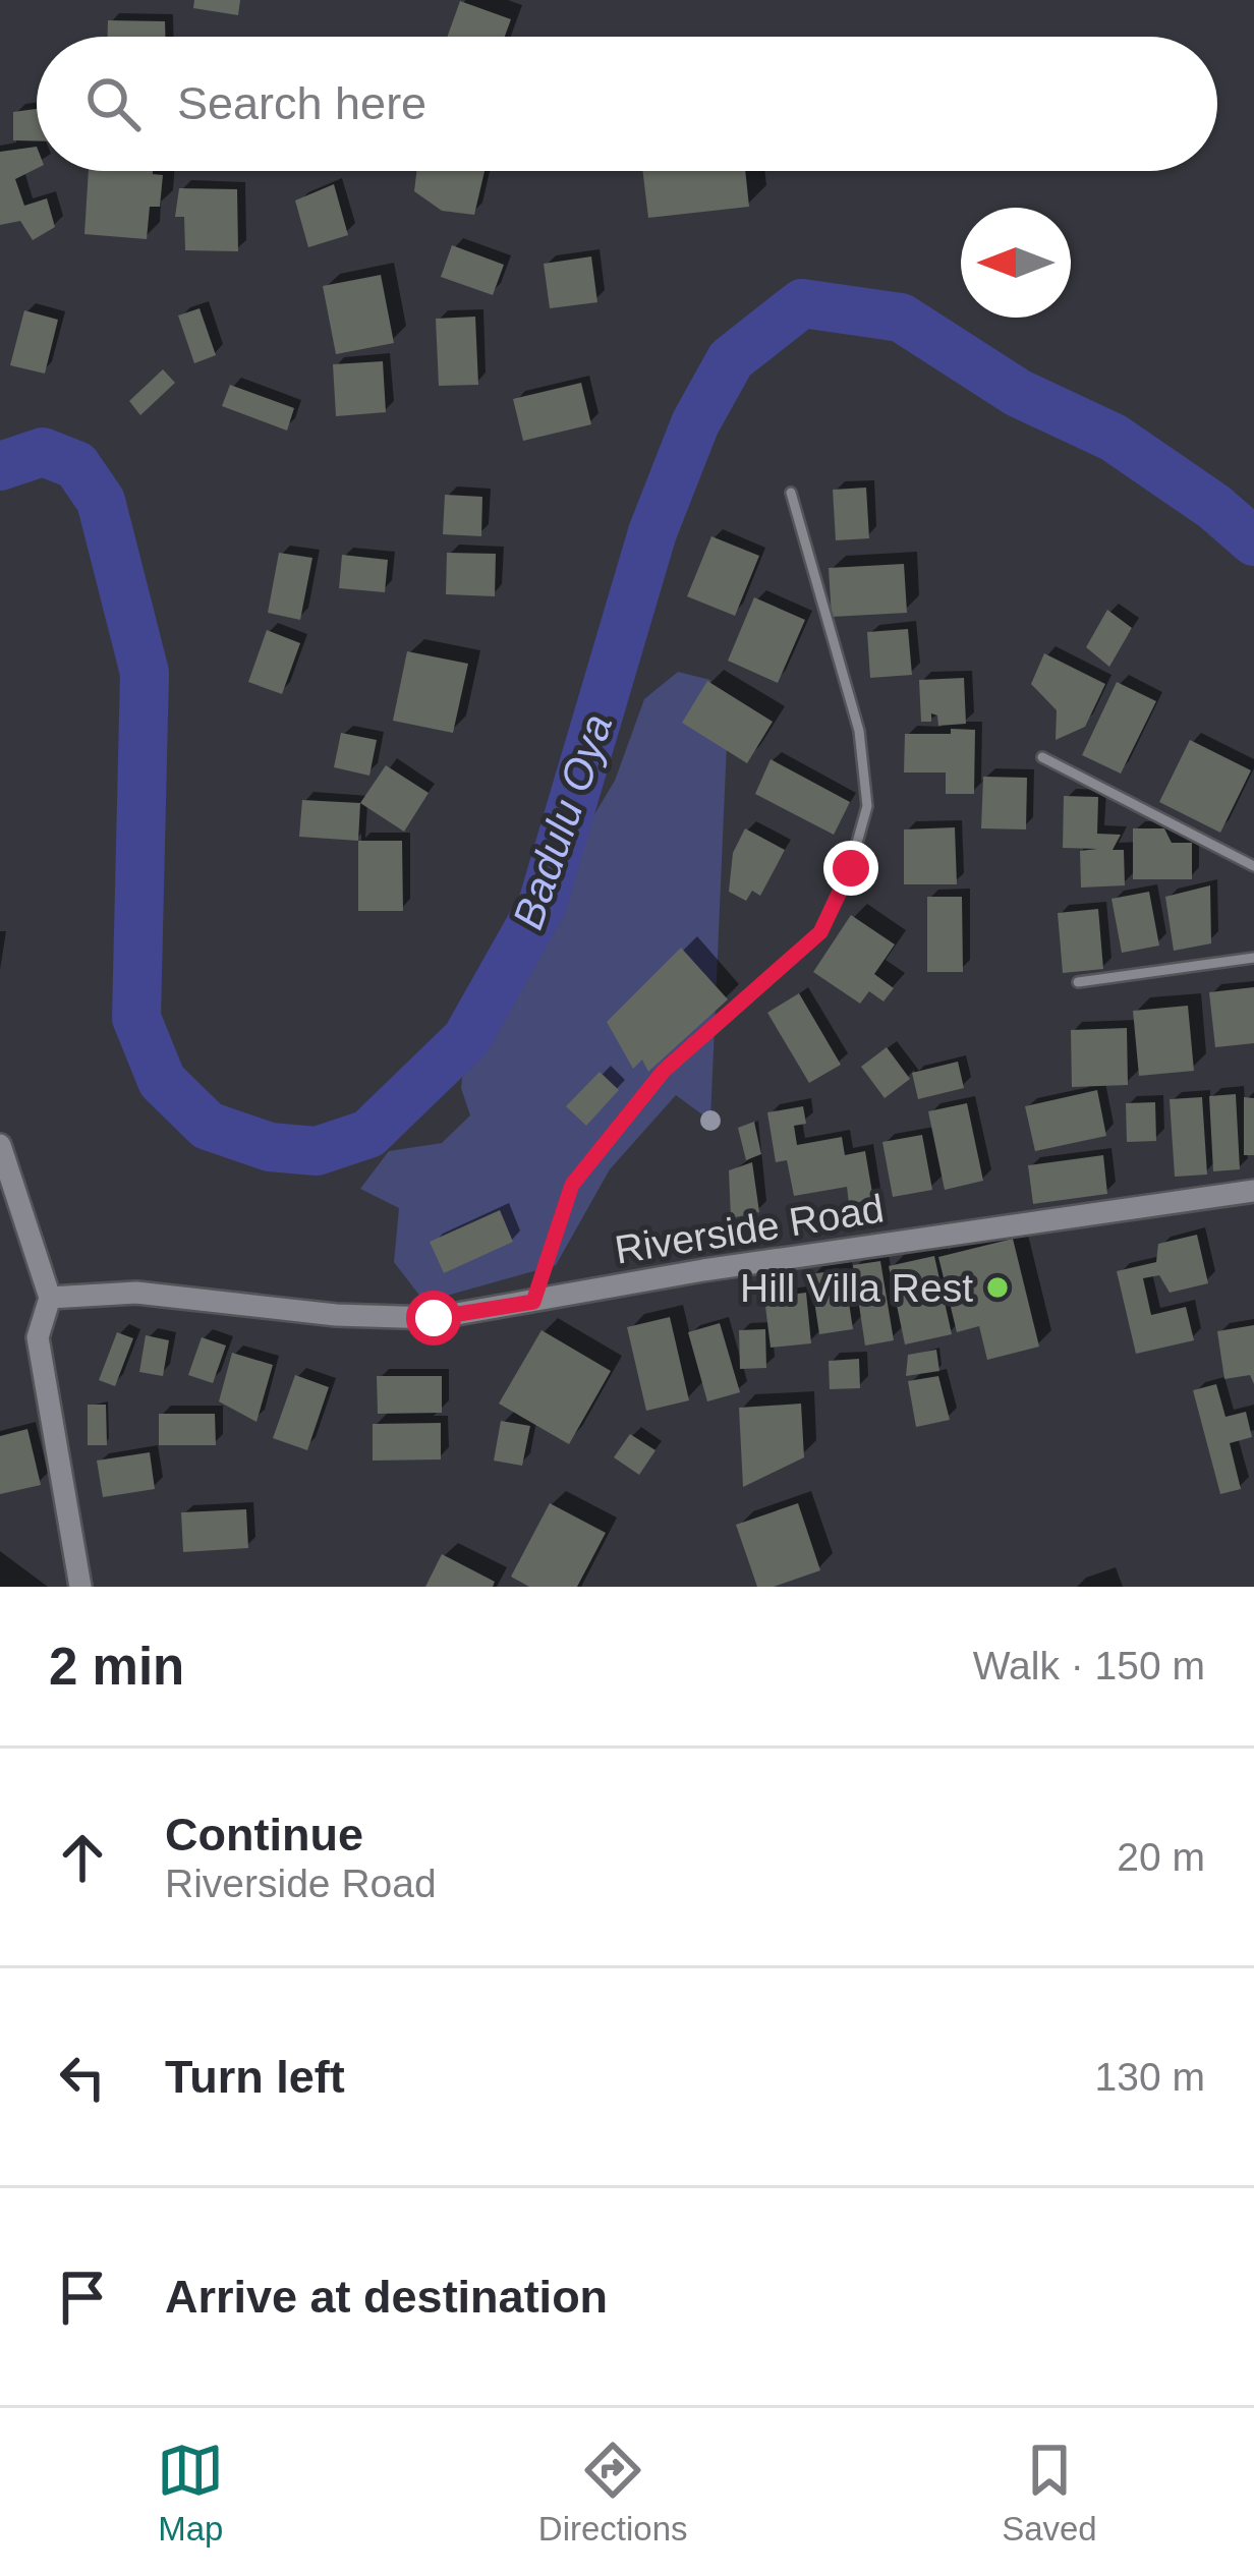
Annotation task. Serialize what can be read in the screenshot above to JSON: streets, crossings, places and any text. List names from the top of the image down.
{
  "streets": {
    "street": ["Riverside Road"]
  },
  "water": ["Badulu Oya"],
  "places": ["Hill Villa Rest"],
  "north": "left",
  "page": {
    "search": "Search here",
    "heading": ["2 min", "Walk · 150 m"],
    "list": [
      ["Continue", "Riverside Road", "20 m"],
      ["Turn left", "130 m"],
      "Arrive at destination"
    ],
    "nav": ["Map", "Directions", "Saved"]
  }
}
